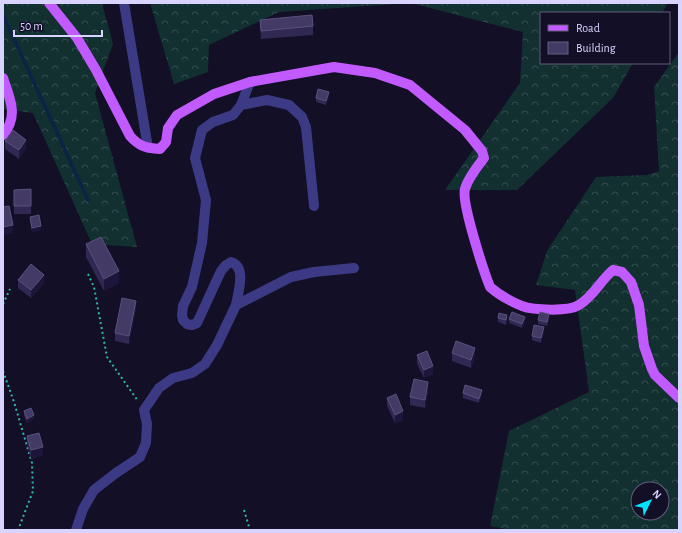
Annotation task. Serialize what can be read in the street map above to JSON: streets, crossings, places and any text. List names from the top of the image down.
{
  "legend": ["Road", "Building"],
  "scale_bar": "50 m",
  "north": "top right"
}
